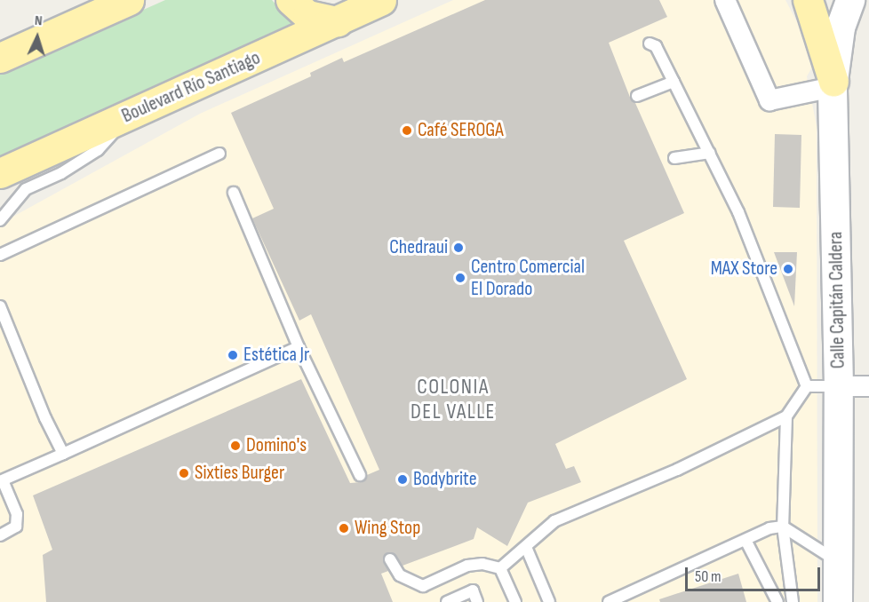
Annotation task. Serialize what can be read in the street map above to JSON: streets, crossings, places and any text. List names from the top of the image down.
{
  "streets": {
    "main road": ["Boulevard Río Santiago", "Calle Capitán Caldera"]
  },
  "districts": ["COLONIA DEL VALLE"],
  "places": [
    "Café SEROGA",
    "Chedraui",
    "MAX Store",
    "Centro Comercial El Dorado",
    "Estética Jr",
    "Domino's",
    "Sixties Burger",
    "Bodybrite",
    "Wing Stop"
  ],
  "scale_bar": "50 m",
  "north": "top"
}
